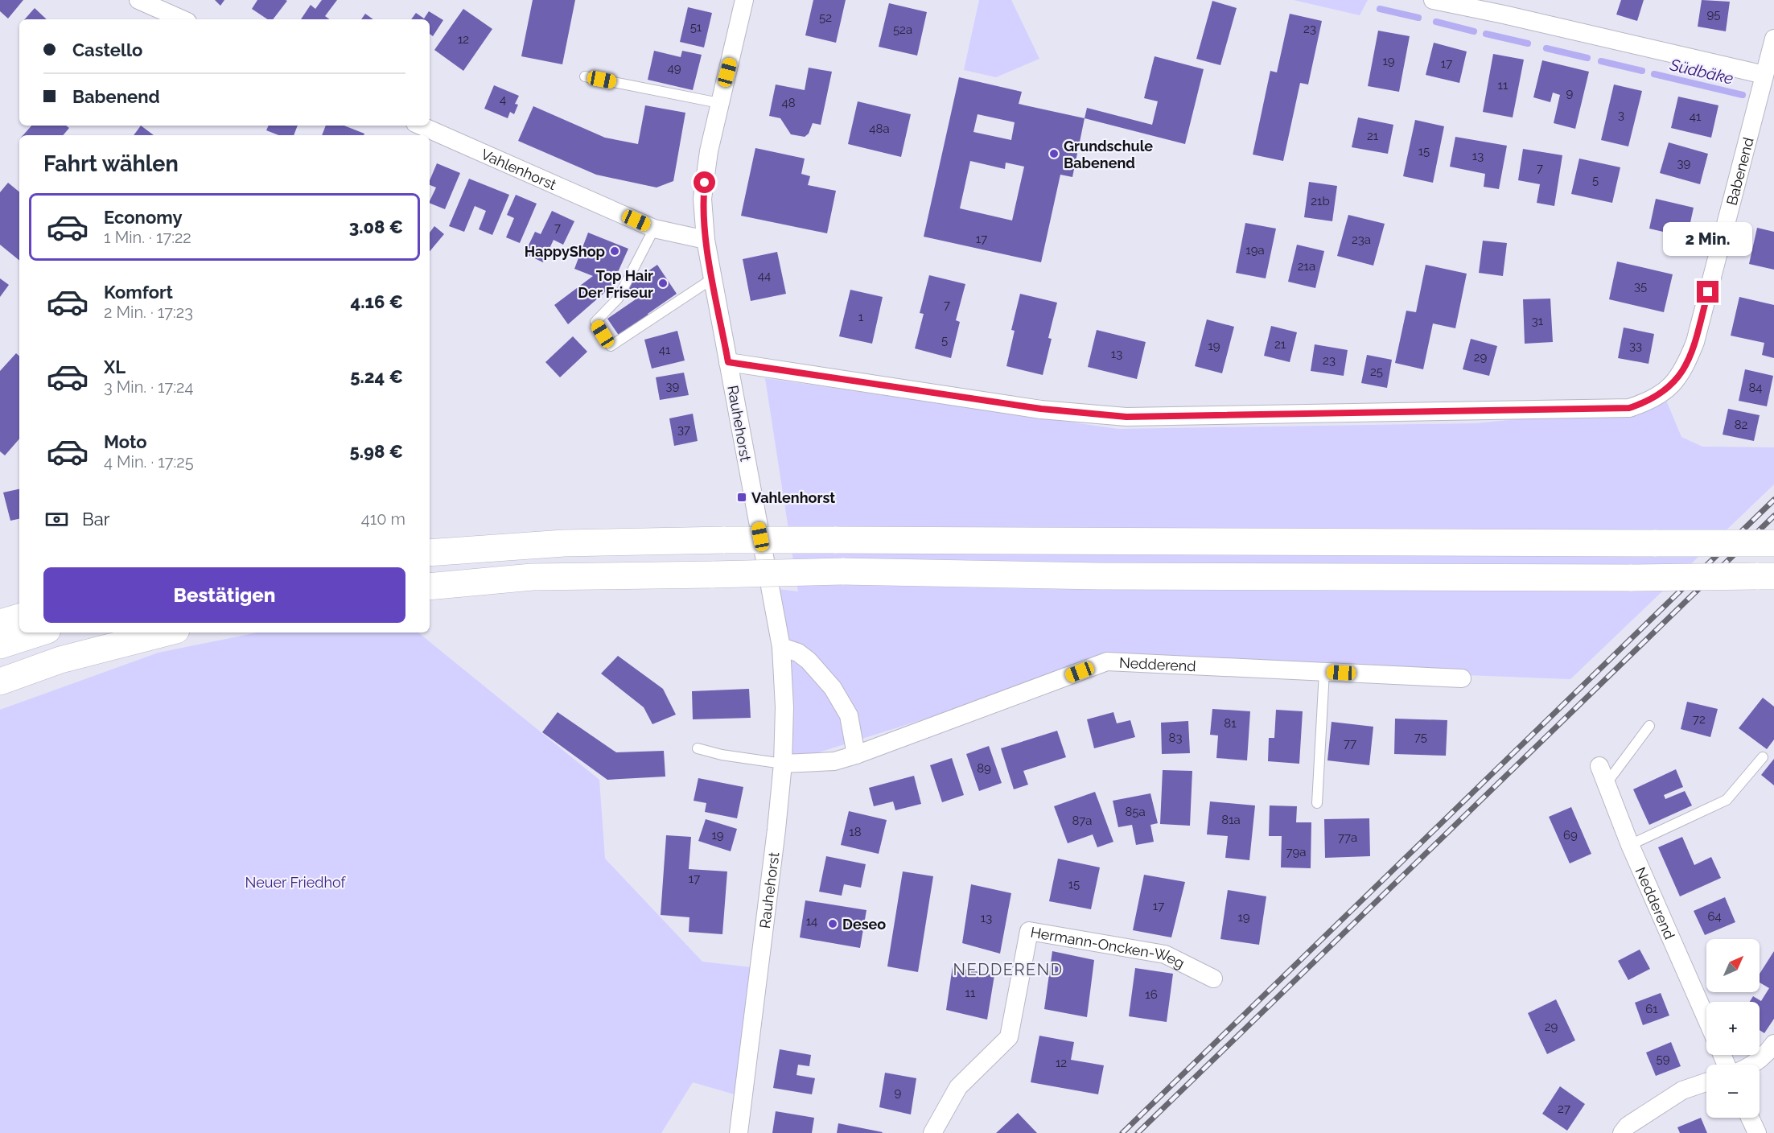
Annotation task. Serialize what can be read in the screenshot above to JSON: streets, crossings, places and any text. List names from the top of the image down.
{
  "streets": {
    "street": [
      "Vahlenhorst",
      "Babenend",
      "Rauhehorst",
      "Nedderend",
      "Hermann-Oncken-Weg"
    ]
  },
  "crossings": [
    ["Vahlenhorst", "Rauhehorst"],
    ["Babenend", "Rauhehorst"],
    ["Rauhehorst", "Nedderend"]
  ],
  "districts": ["NEDDEREND"],
  "water": ["Südbäke"],
  "parks": ["Neuer Friedhof"],
  "places": {
    "other": [
      "Grundschule Babenend",
      "HappyShop",
      "Top Hair Der Friseur",
      "Deseo"
    ],
    "transit": ["Vahlenhorst"]
  },
  "house_numbers": [
    "95",
    "52",
    "51",
    "23",
    "52a",
    "12",
    "19",
    "17",
    "49",
    "11",
    "9",
    "4",
    "48",
    "3",
    "41",
    "48a",
    "21",
    "15",
    "13",
    "39",
    "7",
    "5",
    "21b",
    "7",
    "17",
    "23a",
    "19a",
    "21a",
    "44",
    "35",
    "7",
    "1",
    "31",
    "5",
    "21",
    "19",
    "33",
    "41",
    "13",
    "29",
    "23",
    "25",
    "39",
    "84",
    "82",
    "37",
    "72",
    "81",
    "75",
    "83",
    "77",
    "89",
    "85a",
    "81a",
    "87a",
    "18",
    "19",
    "69",
    "77a",
    "79a",
    "17",
    "15",
    "17",
    "64",
    "19",
    "13",
    "14",
    "11",
    "16",
    "61",
    "29",
    "59",
    "12",
    "9",
    "27"
  ],
  "north": "top right",
  "page": {
    "banner": ["Castello", "Babenend"],
    "heading": "Fahrt wählen",
    "list": [
      {
        "name": "Economy",
        "note": "1 Min. · 17:22",
        "value": "3.08 €"
      },
      {
        "name": "Komfort",
        "note": "2 Min. · 17:23",
        "value": "4.16 €"
      },
      {
        "name": "XL",
        "note": "3 Min. · 17:24",
        "value": "5.24 €"
      },
      {
        "name": "Moto",
        "note": "4 Min. · 17:25",
        "value": "5.98 €"
      }
    ],
    "bubble": "2 Min.",
    "pay": ["Bar", "410 m"],
    "buttons": "Bestätigen",
    "map_buttons": ["+", "−"]
  }
}
